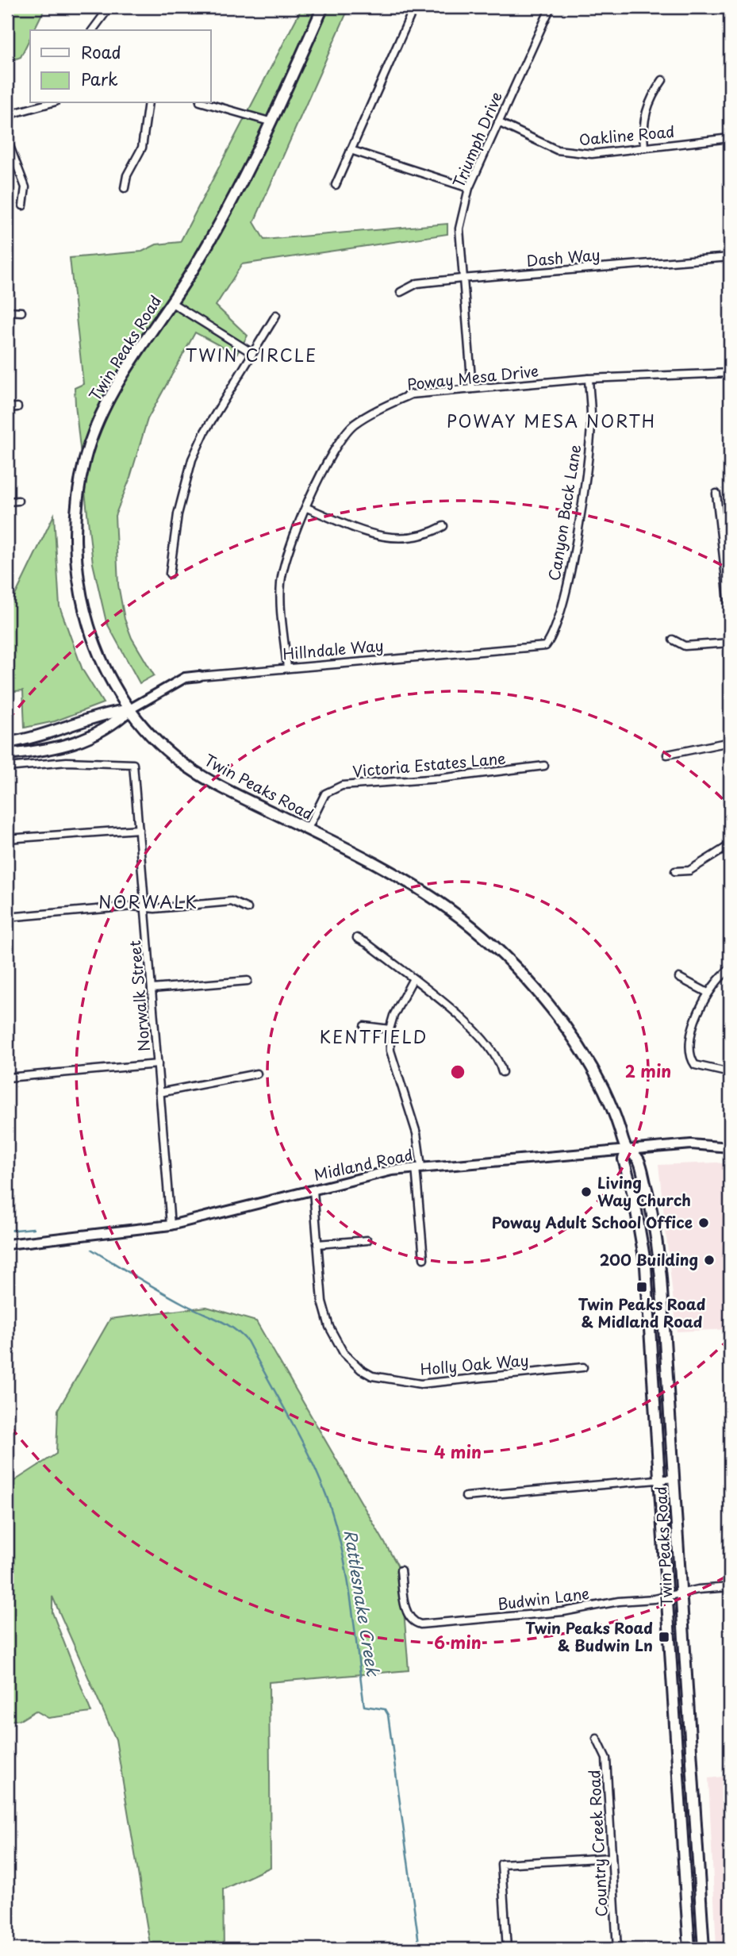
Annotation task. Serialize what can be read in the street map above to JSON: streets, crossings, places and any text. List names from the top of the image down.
{
  "streets": {
    "main road": ["Twin Peaks Road", "Hillndale Way", "Midland Road"],
    "street": [
      "Oakline Road",
      "Triumph Drive",
      "Dash Way",
      "Poway Mesa Drive",
      "Canyon Back Lane",
      "Victoria Estates Lane",
      "Norwalk Street",
      "Holly Oak Way",
      "Budwin Lane",
      "Country Creek Road"
    ]
  },
  "crossings": [
    ["Oakline Road", "Triumph Drive"],
    ["Triumph Drive", "Dash Way"],
    ["Triumph Drive", "Poway Mesa Drive"],
    ["Twin Peaks Road", "Hillndale Way"],
    ["Twin Peaks Road", "Victoria Estates Lane"],
    ["Twin Peaks Road", "Midland Road"],
    ["Twin Peaks Road", "Budwin Lane"],
    ["Poway Mesa Drive", "Canyon Back Lane"],
    ["Poway Mesa Drive", "Hillndale Way"],
    ["Canyon Back Lane", "Hillndale Way"],
    ["Norwalk Street", "Midland Road"],
    ["Midland Road", "Holly Oak Way"]
  ],
  "districts": [
    "TWIN CIRCLE",
    "POWAY MESA NORTH",
    "NORWALK",
    "KENTFIELD"
  ],
  "water": ["Rattlesnake Creek"],
  "places": {
    "other": ["Living Way Church", "Poway Adult School Office", "200 Building"],
    "transit": ["Twin Peaks Road & Midland Road", "Twin Peaks Road & Budwin Ln"]
  },
  "legend": ["Road", "Park"],
  "rings": ["2 min", "4 min", "6 min"]
}
